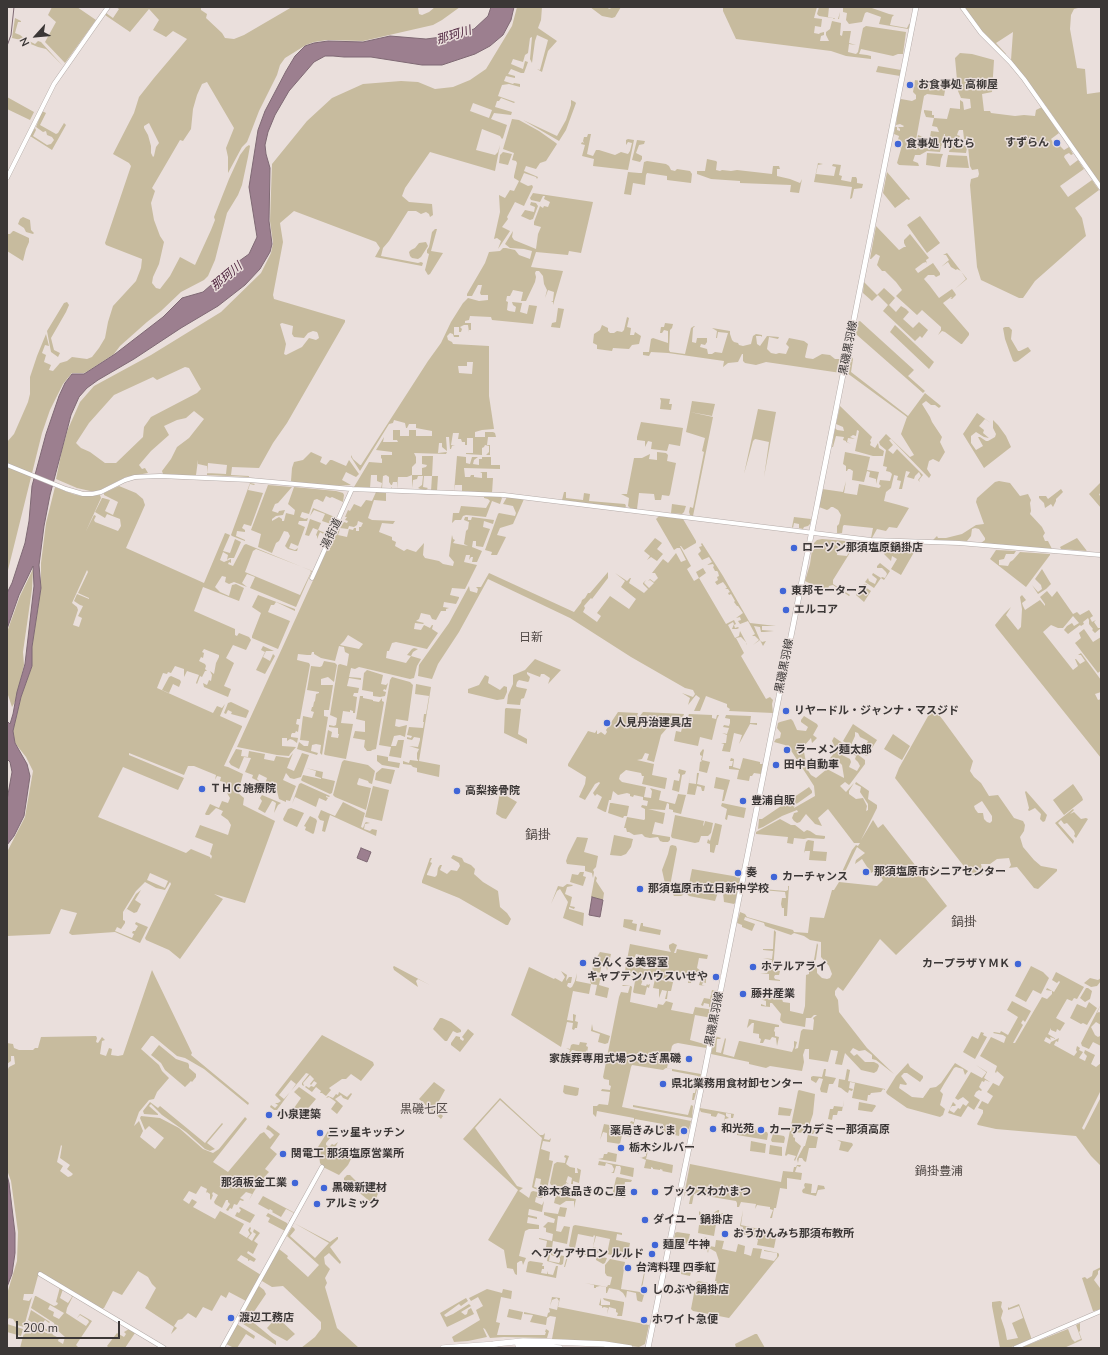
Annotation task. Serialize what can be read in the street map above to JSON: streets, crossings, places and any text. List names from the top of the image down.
{
  "streets": {
    "main road": ["黒磯黒羽線"],
    "street": ["湯街道"]
  },
  "districts": [
    "日新",
    "鍋掛",
    "鍋掛",
    "黒磯七区",
    "鍋掛豊浦"
  ],
  "water": ["那珂川"],
  "places": [
    "お食事処 高柳屋",
    "すずらん",
    "食事処 竹むら",
    "ローソン那須塩原鍋掛店",
    "東邦モータース",
    "エルコア",
    "リヤードル・ジャンナ・マスジド",
    "人見丹治建具店",
    "ラーメン麺太郎",
    "田中自動車",
    "ＴＨＣ施療院",
    "高梨接骨院",
    "豊浦自販",
    "那須塩原市シニアセンター",
    "奏",
    "カーチャンス",
    "那須塩原市立日新中学校",
    "らんくる美容室",
    "カープラザＹＭＫ",
    "ホテルアライ",
    "キャプテンハウスいせや",
    "藤井産業",
    "家族葬専用式場つむぎ黒磯",
    "県北業務用食材卸センター",
    "小泉建築",
    "和光苑",
    "カーアカデミー那須高原",
    "薬局きみじま",
    "三ッ星キッチン",
    "栃木シルバー",
    "関電工 那須塩原営業所",
    "那須板金工業",
    "黒磯新建材",
    "鈴木食品きのこ屋",
    "ブックスわかまつ",
    "アルミック",
    "ダイユー 鍋掛店",
    "おうかんみち那須布教所",
    "麺屋 牛神",
    "ヘアケアサロン ルルド",
    "台湾料理 四季紅",
    "しのぶや鍋掛店",
    "渡辺工務店",
    "ホワイト急便"
  ],
  "scale_bar": "200 m",
  "north": "bottom left"
}
